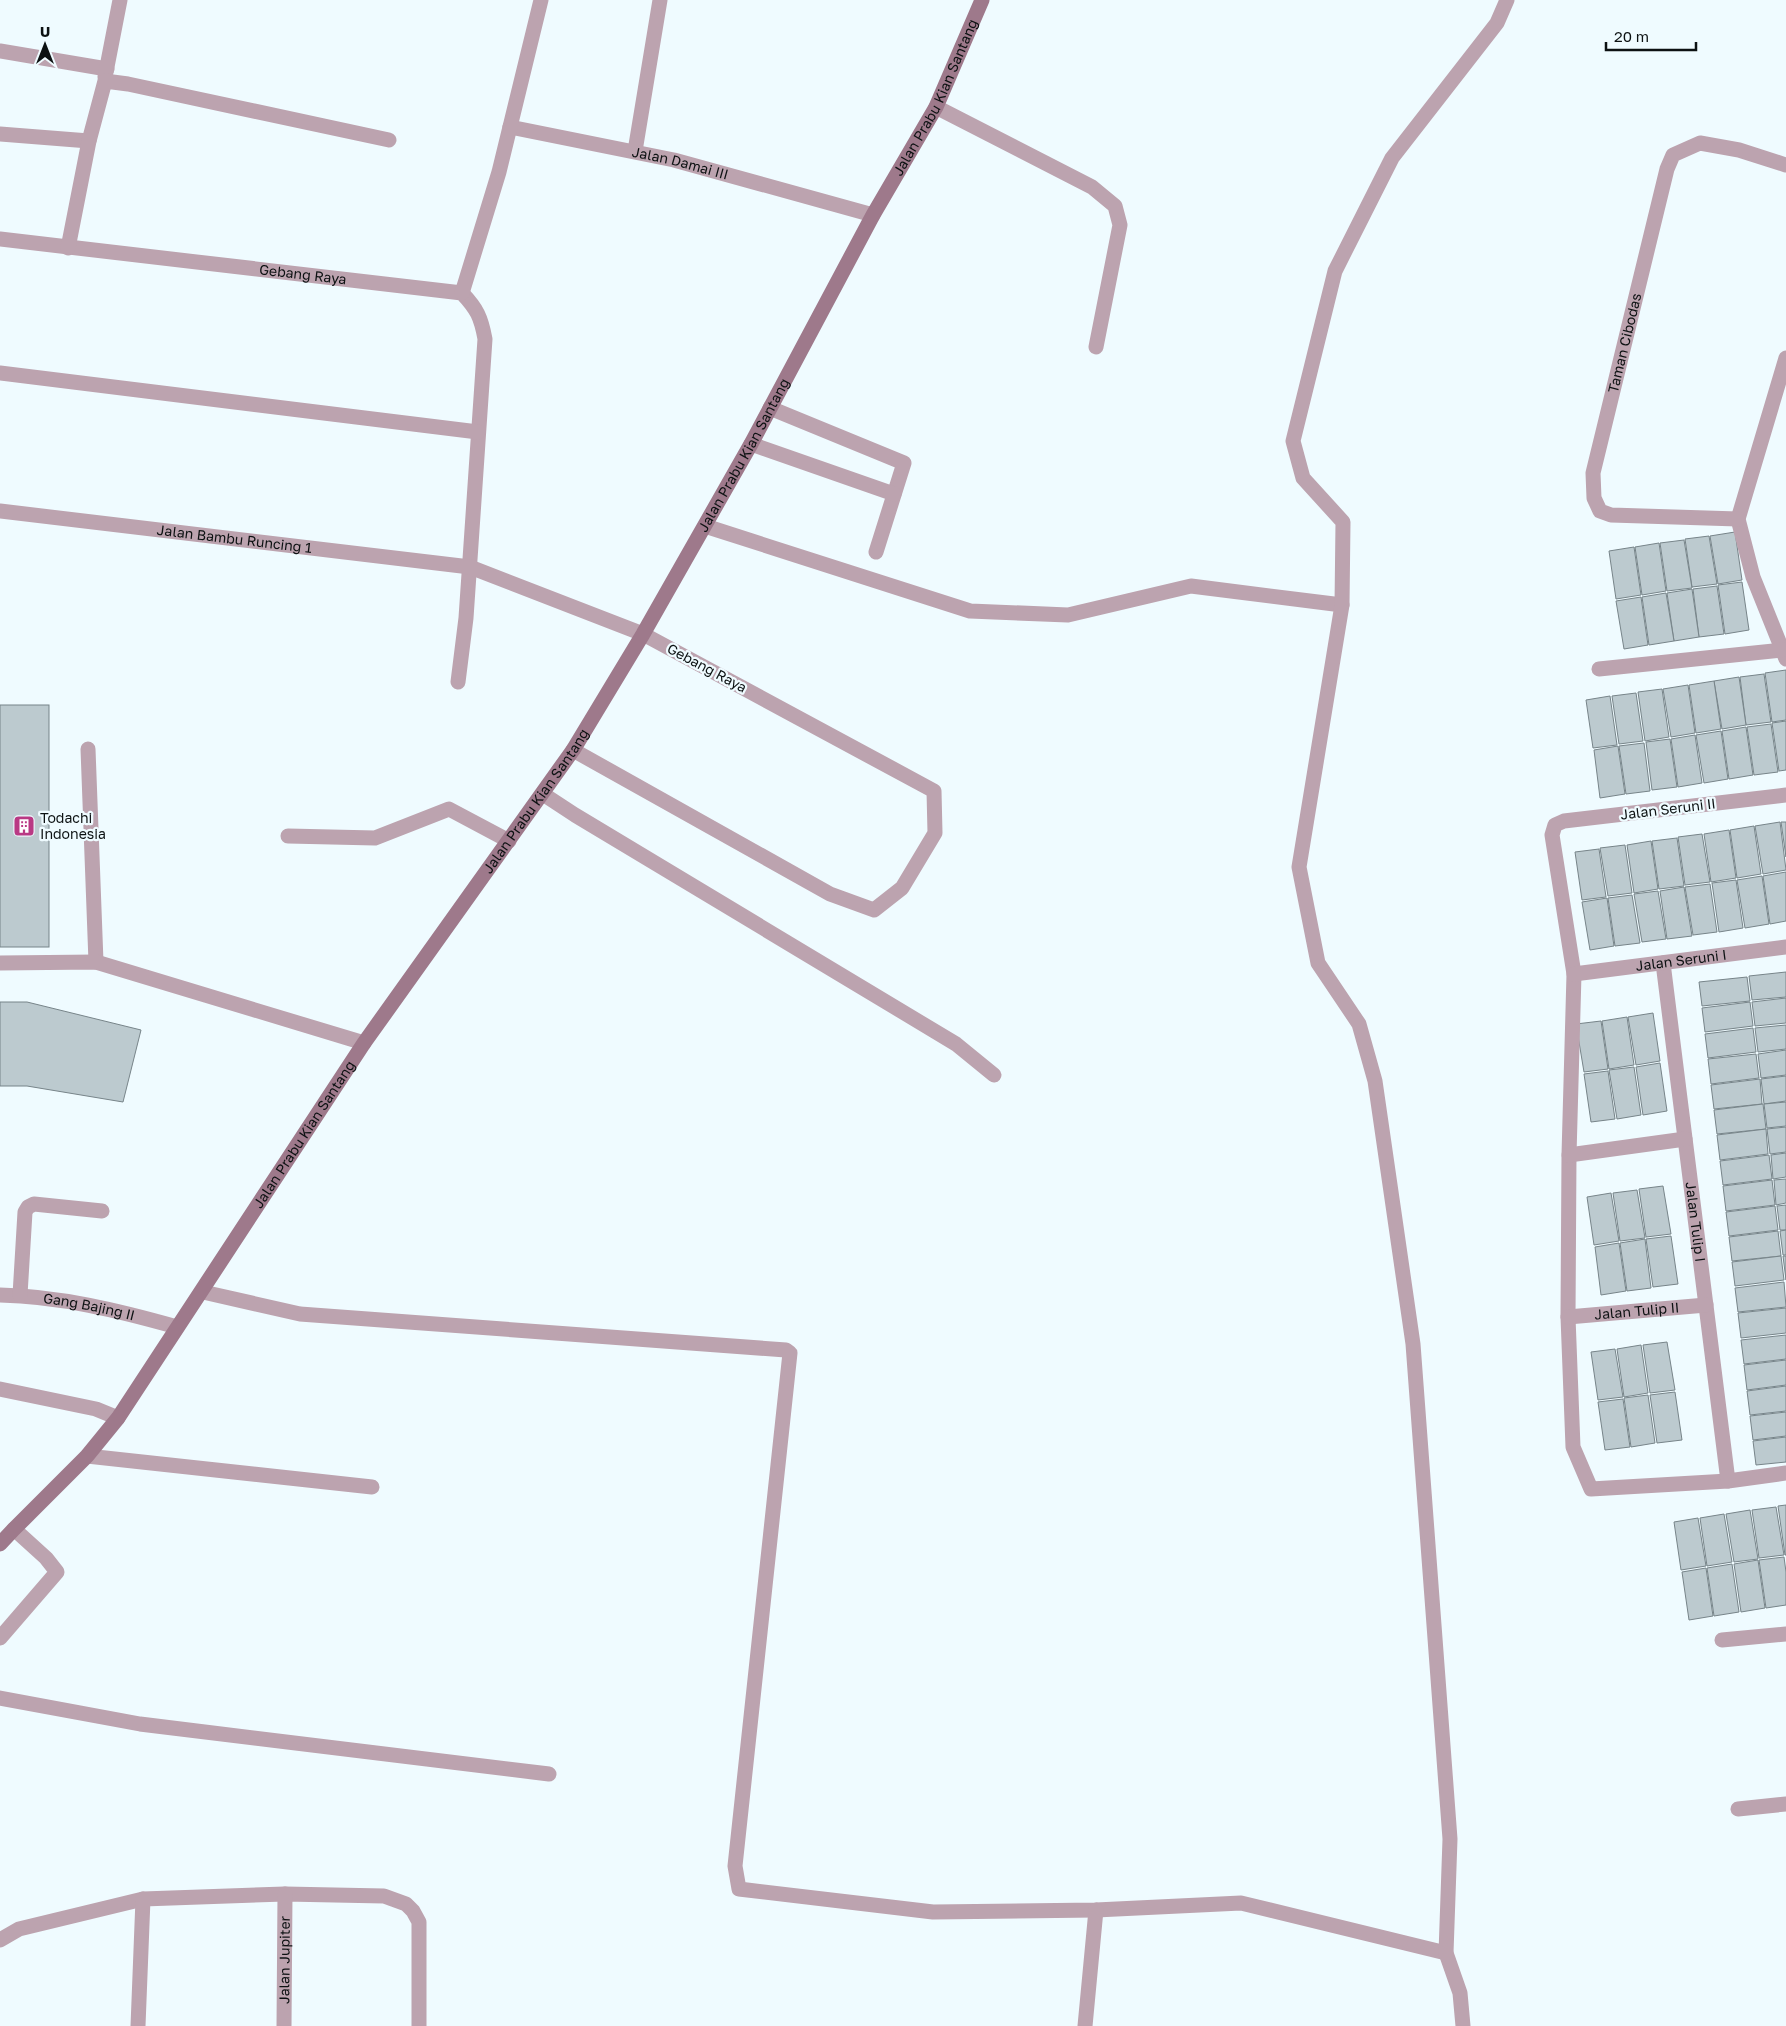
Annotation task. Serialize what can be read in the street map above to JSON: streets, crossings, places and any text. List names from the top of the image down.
{
  "streets": {
    "main road": ["Jalan Prabu Kian Santang"],
    "street": [
      "Jalan Damai III",
      "Gebang Raya",
      "Taman Cibodas",
      "Jalan Bambu Runcing 1",
      "Jalan Seruni II",
      "Jalan Seruni I",
      "Jalan Tulip I",
      "Gang Bajing II",
      "Jalan Tulip II",
      "Jalan Jupiter"
    ]
  },
  "crossings": [
    ["Jalan Prabu Kian Santang", "Jalan Damai III"],
    ["Jalan Prabu Kian Santang", "Gebang Raya"],
    ["Jalan Prabu Kian Santang", "Gang Bajing II"],
    ["Gebang Raya", "Jalan Bambu Runcing 1"],
    ["Jalan Seruni II", "Jalan Seruni I"],
    ["Jalan Seruni I", "Jalan Tulip I"],
    ["Jalan Tulip I", "Jalan Tulip II"]
  ],
  "places": {
    "building": ["Todachi Indonesia"]
  },
  "scale_bar": "20 m",
  "north": "top"
}
